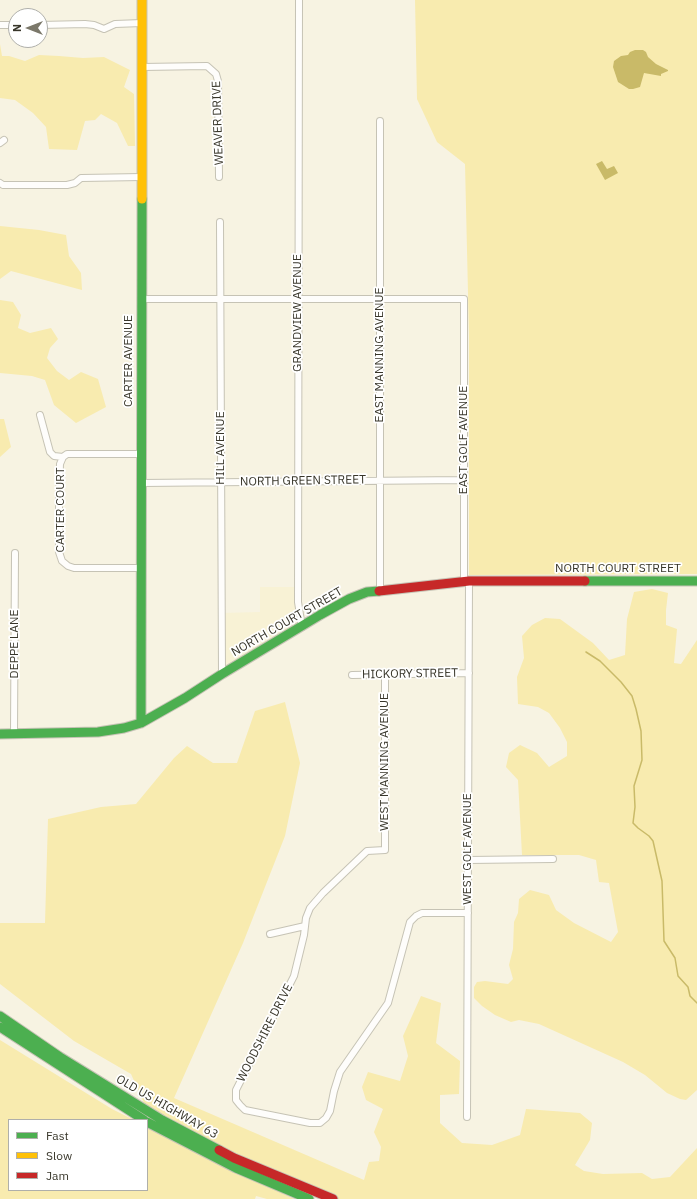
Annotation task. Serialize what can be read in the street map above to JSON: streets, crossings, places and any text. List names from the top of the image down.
{
  "streets": {
    "main road": ["CARTER AVENUE", "NORTH COURT STREET", "OLD US HIGHWAY 63"],
    "street": [
      "WEAVER DRIVE",
      "GRANDVIEW AVENUE",
      "EAST MANNING AVENUE",
      "EAST GOLF AVENUE",
      "HILL AVENUE",
      "NORTH GREEN STREET",
      "CARTER COURT",
      "DEPPE LANE",
      "HICKORY STREET",
      "WEST MANNING AVENUE",
      "WEST GOLF AVENUE",
      "WOODSHIRE DRIVE"
    ]
  },
  "crossings": [
    ["WEAVER DRIVE", "CARTER AVENUE"],
    ["GRANDVIEW AVENUE", "NORTH GREEN STREET"],
    ["GRANDVIEW AVENUE", "NORTH COURT STREET"],
    ["EAST MANNING AVENUE", "EAST GOLF AVENUE"],
    ["EAST MANNING AVENUE", "NORTH GREEN STREET"],
    ["EAST MANNING AVENUE", "NORTH COURT STREET"],
    ["CARTER AVENUE", "NORTH GREEN STREET"],
    ["CARTER AVENUE", "CARTER COURT"],
    ["CARTER AVENUE", "NORTH COURT STREET"],
    ["EAST GOLF AVENUE", "NORTH GREEN STREET"],
    ["EAST GOLF AVENUE", "NORTH COURT STREET"],
    ["EAST GOLF AVENUE", "WEST GOLF AVENUE"],
    ["HILL AVENUE", "NORTH GREEN STREET"],
    ["HILL AVENUE", "NORTH COURT STREET"],
    ["NORTH COURT STREET", "DEPPE LANE"],
    ["NORTH COURT STREET", "WEST GOLF AVENUE"],
    ["HICKORY STREET", "WEST MANNING AVENUE"],
    ["HICKORY STREET", "WEST GOLF AVENUE"],
    ["WEST MANNING AVENUE", "WOODSHIRE DRIVE"],
    ["WEST GOLF AVENUE", "WOODSHIRE DRIVE"]
  ],
  "legend": ["Fast", "Slow", "Jam"],
  "north": "left"
}
